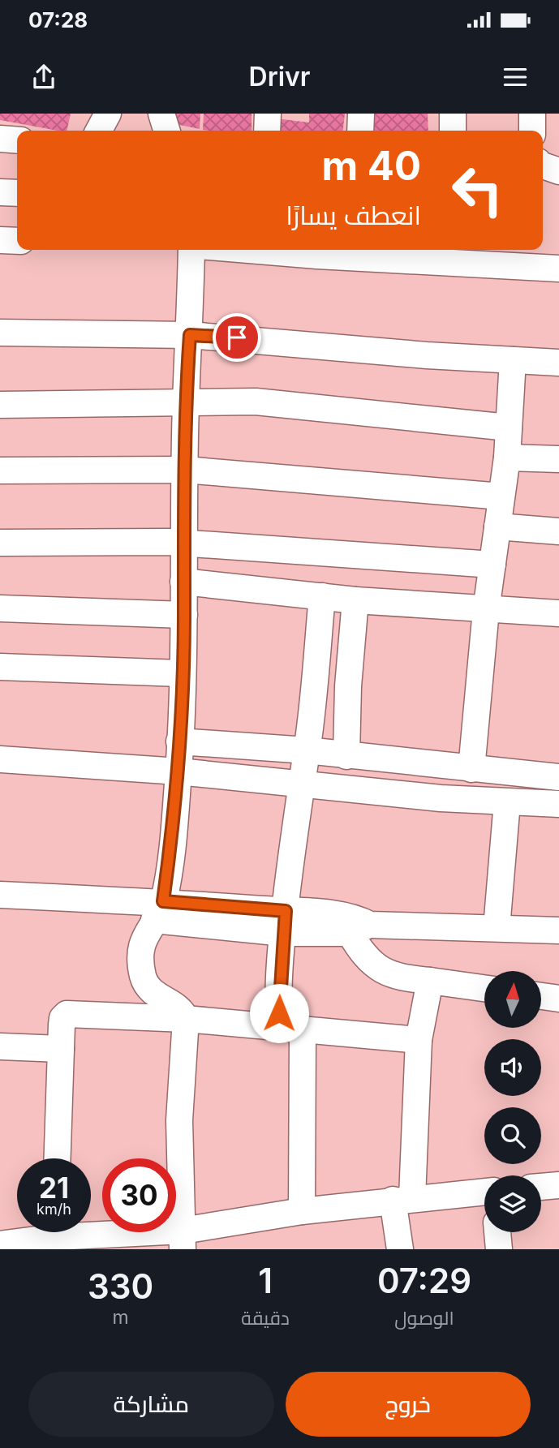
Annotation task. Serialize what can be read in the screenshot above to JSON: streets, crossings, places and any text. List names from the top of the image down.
{
  "north": "top",
  "page": {
    "status": "07:28",
    "header": "Drivr",
    "turn": ["40 m", "انعطف يسارًا"],
    "speed": "21 km/h",
    "limit": "30",
    "eta": [
      "07:29",
      "الوصول",
      "1",
      "دقيقة",
      "330",
      "m"
    ],
    "buttons": ["خروج", "مشاركة"]
  }
}
